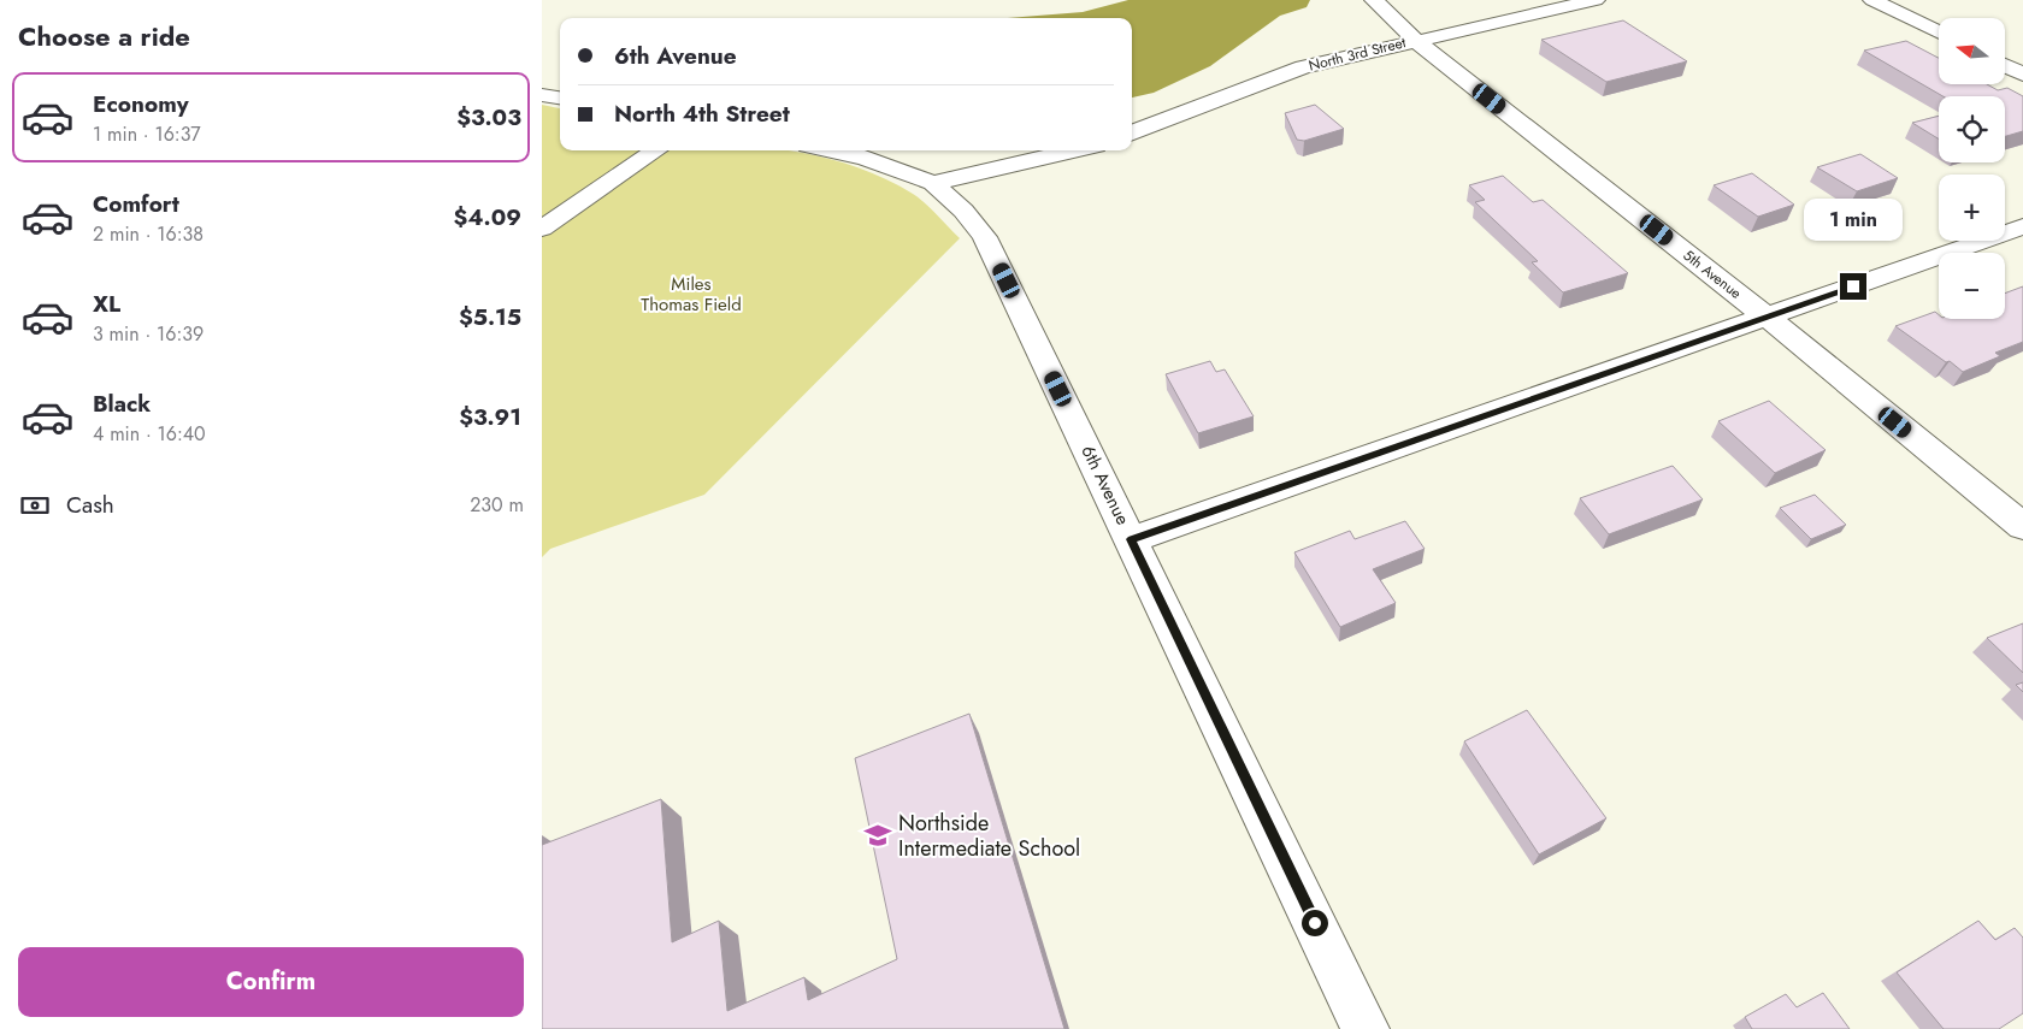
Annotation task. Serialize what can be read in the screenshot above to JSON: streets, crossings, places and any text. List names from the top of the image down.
{
  "streets": {
    "street": ["North 3rd Street", "5th Avenue", "6th Avenue"]
  },
  "crossings": [
    ["North 3rd Street", "5th Avenue"]
  ],
  "parks": ["Miles Thomas Field"],
  "places": {
    "school or university": ["Northside Intermediate School"]
  },
  "north": "left",
  "page": {
    "heading": "Choose a ride",
    "map_buttons": ["+", "−"],
    "banner": ["6th Avenue", "North 4th Street"],
    "list": [
      {
        "name": "Economy",
        "note": "1 min · 16:37",
        "value": "$3.03"
      },
      {
        "name": "Comfort",
        "note": "2 min · 16:38",
        "value": "$4.09"
      },
      {
        "name": "XL",
        "note": "3 min · 16:39",
        "value": "$5.15"
      },
      {
        "name": "Black",
        "note": "4 min · 16:40",
        "value": "$3.91"
      }
    ],
    "bubble": "1 min",
    "pay": ["Cash", "230 m"],
    "buttons": "Confirm"
  }
}
